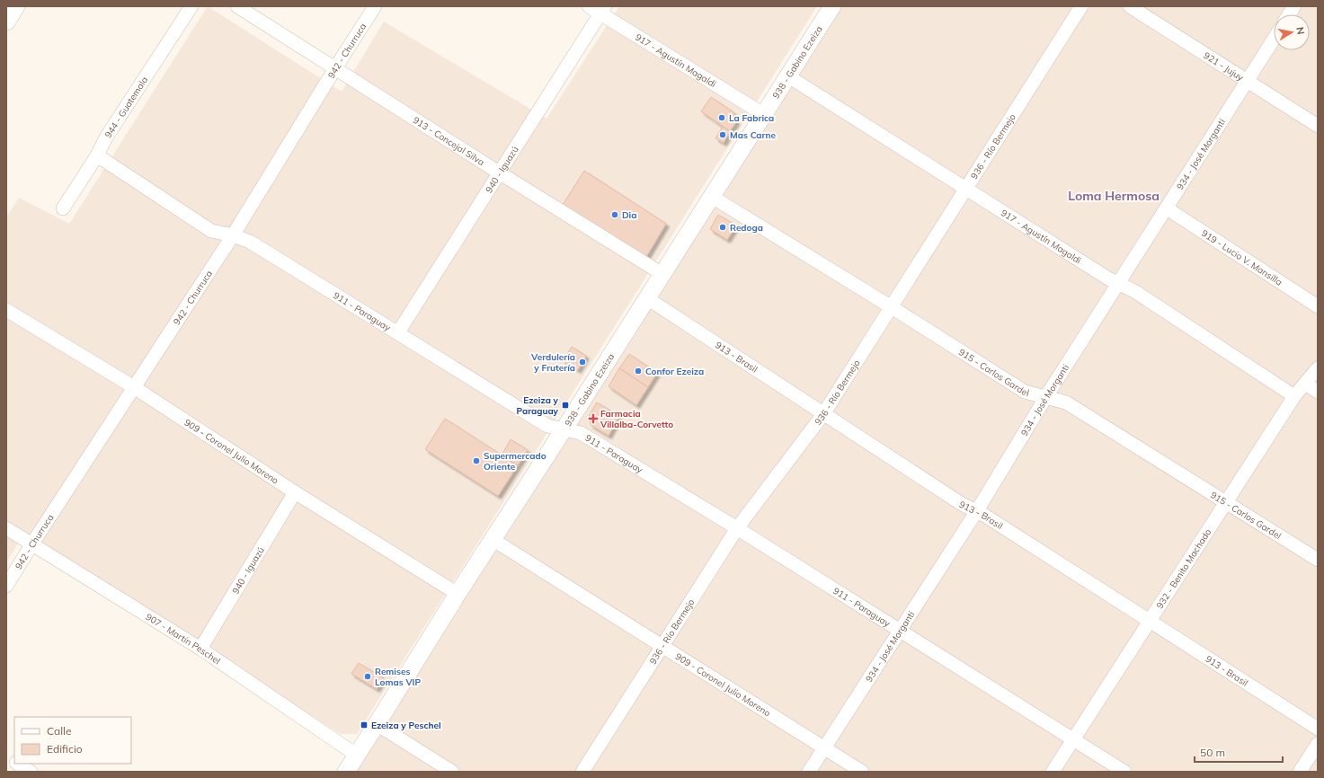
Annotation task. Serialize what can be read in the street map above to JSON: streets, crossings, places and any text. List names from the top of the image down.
{
  "streets": {
    "street": [
      "942 - Churruca",
      "917 - Agustín Magaldi",
      "938 - Gabino Ezeiza",
      "921 - Jujuy",
      "944 - Guatemala",
      "913 - Concejal Silva",
      "936 - Río Bermejo",
      "934 - José Morganti",
      "940 - Iguazú",
      "919 - Lucio V. Mansilla",
      "911 - Paraguay",
      "913 - Brasil",
      "915 - Carlos Gardel",
      "909 - Coronel Julio Moreno",
      "932 - Benito Machado",
      "907 - Martín Peschel"
    ]
  },
  "crossings": [
    ["942 - Churruca", "913 - Concejal Silva"],
    ["942 - Churruca", "911 - Paraguay"],
    ["942 - Churruca", "909 - Coronel Julio Moreno"],
    ["942 - Churruca", "907 - Martín Peschel"],
    ["917 - Agustín Magaldi", "938 - Gabino Ezeiza"],
    ["917 - Agustín Magaldi", "936 - Río Bermejo"],
    ["917 - Agustín Magaldi", "934 - José Morganti"],
    ["917 - Agustín Magaldi", "940 - Iguazú"],
    ["917 - Agustín Magaldi", "932 - Benito Machado"],
    ["938 - Gabino Ezeiza", "913 - Concejal Silva"],
    ["938 - Gabino Ezeiza", "911 - Paraguay"],
    ["938 - Gabino Ezeiza", "913 - Brasil"],
    ["938 - Gabino Ezeiza", "915 - Carlos Gardel"],
    ["938 - Gabino Ezeiza", "909 - Coronel Julio Moreno"],
    ["938 - Gabino Ezeiza", "907 - Martín Peschel"],
    ["921 - Jujuy", "934 - José Morganti"],
    ["944 - Guatemala", "911 - Paraguay"],
    ["913 - Concejal Silva", "940 - Iguazú"],
    ["936 - Río Bermejo", "911 - Paraguay"],
    ["936 - Río Bermejo", "913 - Brasil"],
    ["936 - Río Bermejo", "915 - Carlos Gardel"],
    ["936 - Río Bermejo", "909 - Coronel Julio Moreno"],
    ["934 - José Morganti", "919 - Lucio V. Mansilla"],
    ["934 - José Morganti", "911 - Paraguay"],
    ["934 - José Morganti", "913 - Brasil"],
    ["934 - José Morganti", "915 - Carlos Gardel"],
    ["934 - José Morganti", "909 - Coronel Julio Moreno"],
    ["940 - Iguazú", "911 - Paraguay"],
    ["940 - Iguazú", "909 - Coronel Julio Moreno"],
    ["940 - Iguazú", "907 - Martín Peschel"],
    ["911 - Paraguay", "932 - Benito Machado"],
    ["913 - Brasil", "932 - Benito Machado"],
    ["915 - Carlos Gardel", "932 - Benito Machado"]
  ],
  "districts": ["Loma Hermosa"],
  "places": {
    "other": [
      "La Fabrica",
      "Mas Carne",
      "Dia",
      "Redoga",
      "Verdulería y Frutería",
      "Confor Ezeiza",
      "Supermercado Oriente",
      "Remises Lomas VIP"
    ],
    "transit": ["Ezeiza y Paraguay", "Ezeiza y Peschel"],
    "health": ["Farmacia Villalba-Corvetto"]
  },
  "legend": ["Calle", "Edificio"],
  "scale_bar": "50 m",
  "north": "right"
}
